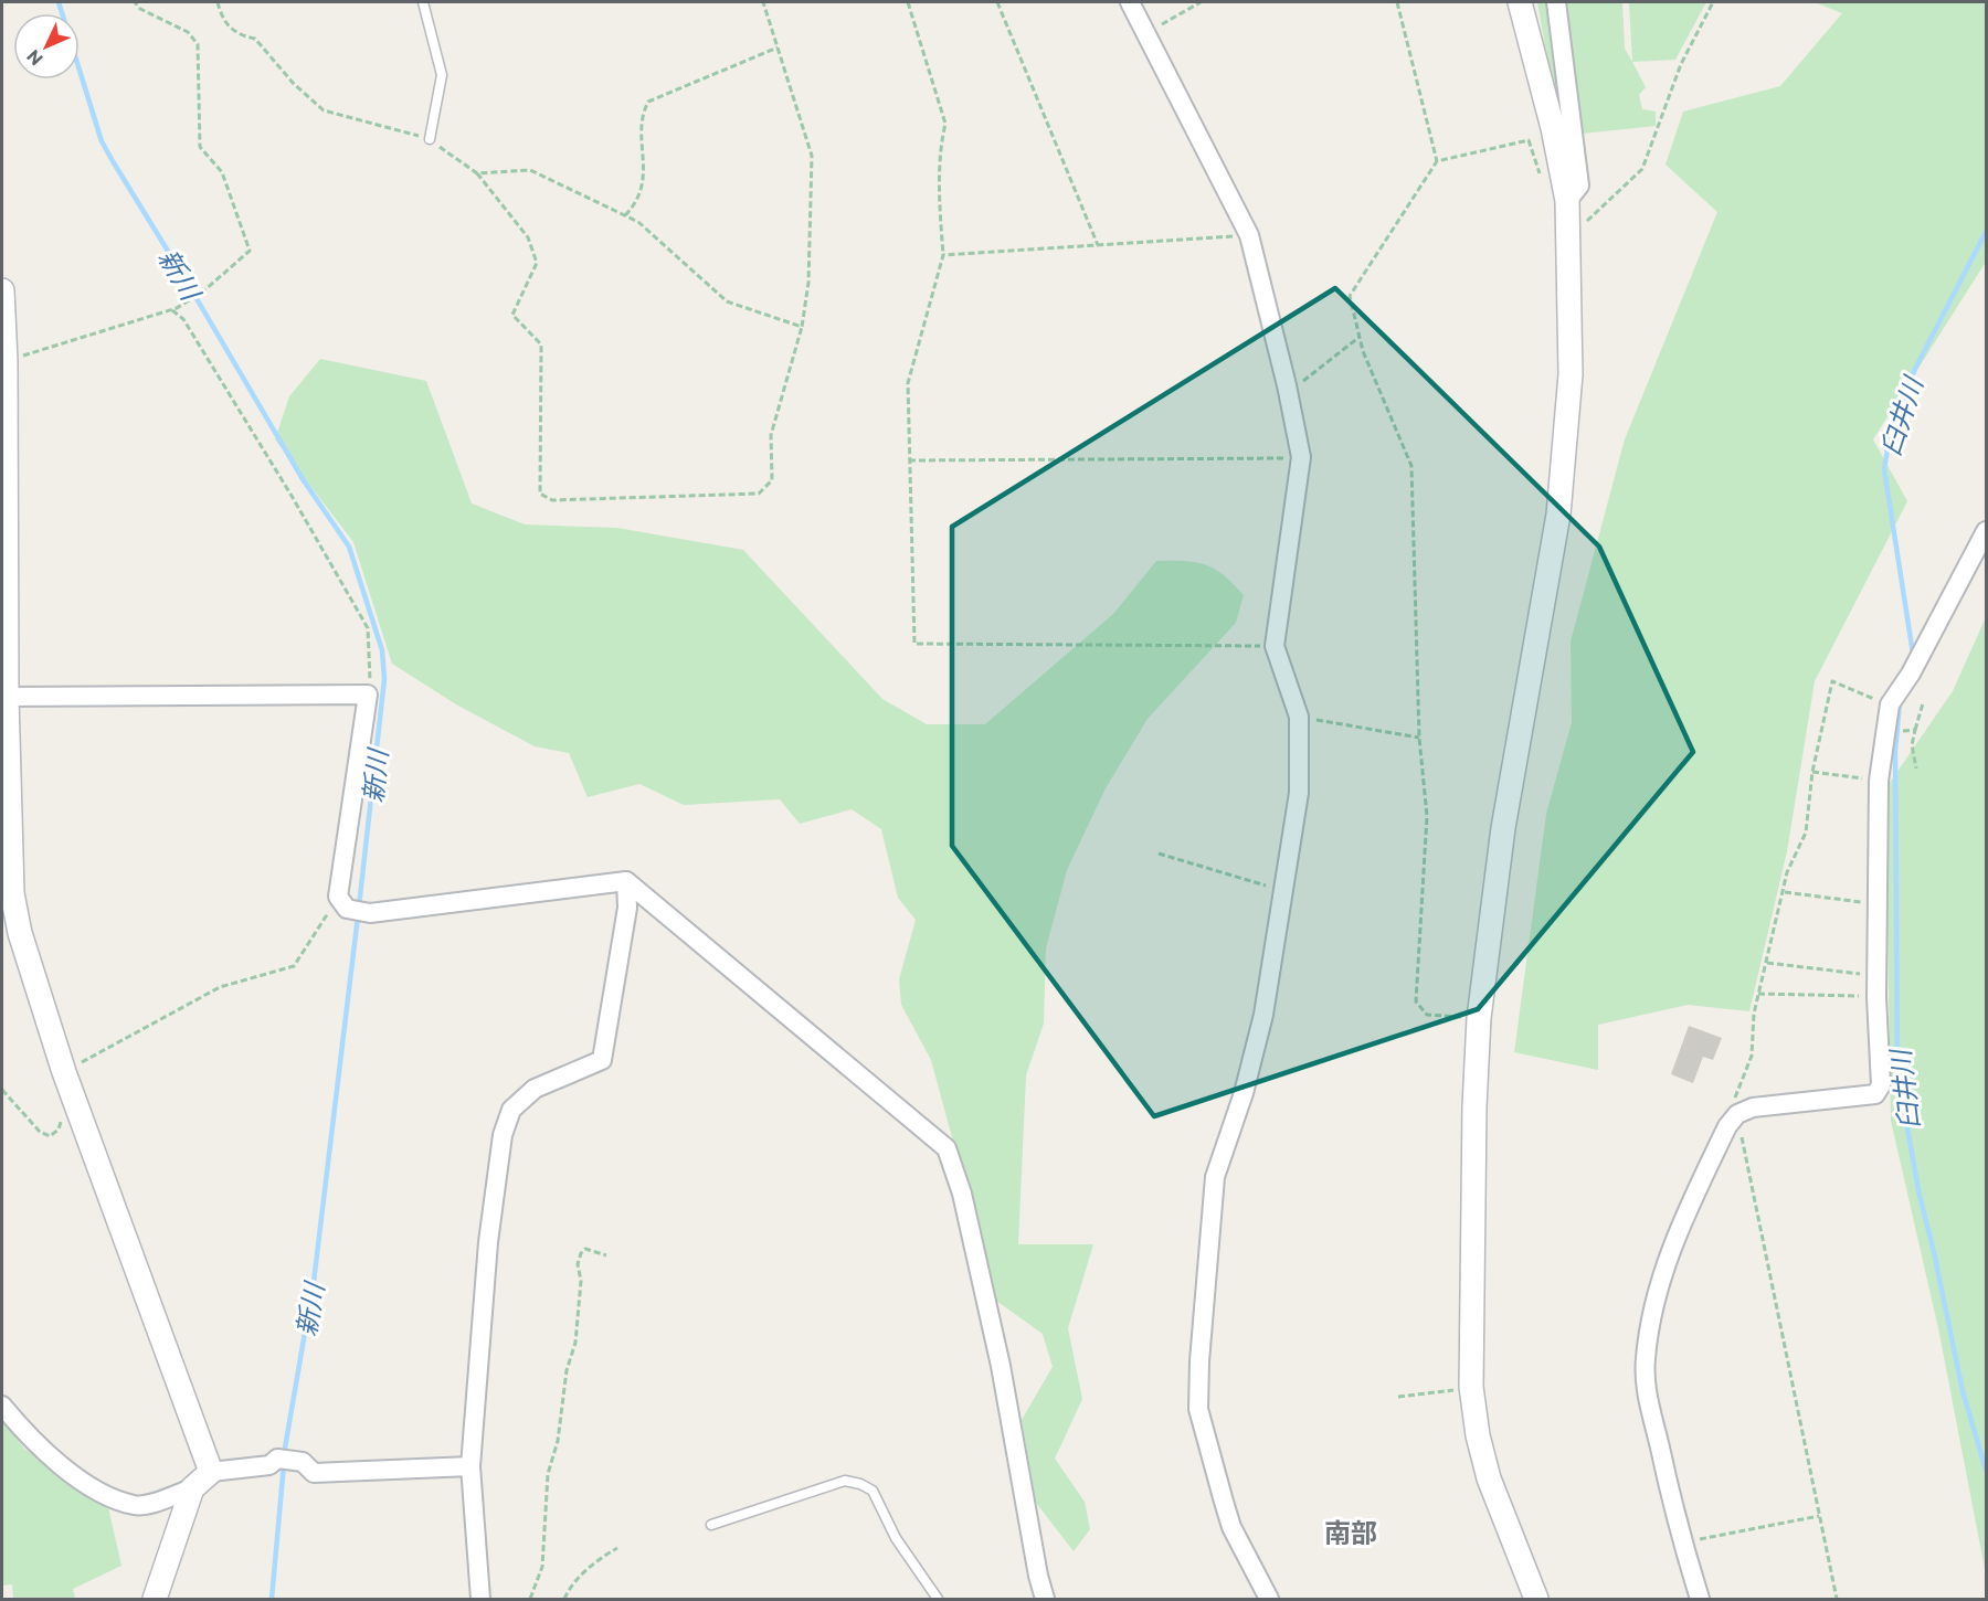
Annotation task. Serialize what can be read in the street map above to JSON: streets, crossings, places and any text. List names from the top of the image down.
{
  "districts": ["南部"],
  "water": ["新川", "臼井川"],
  "north": "bottom left"
}
